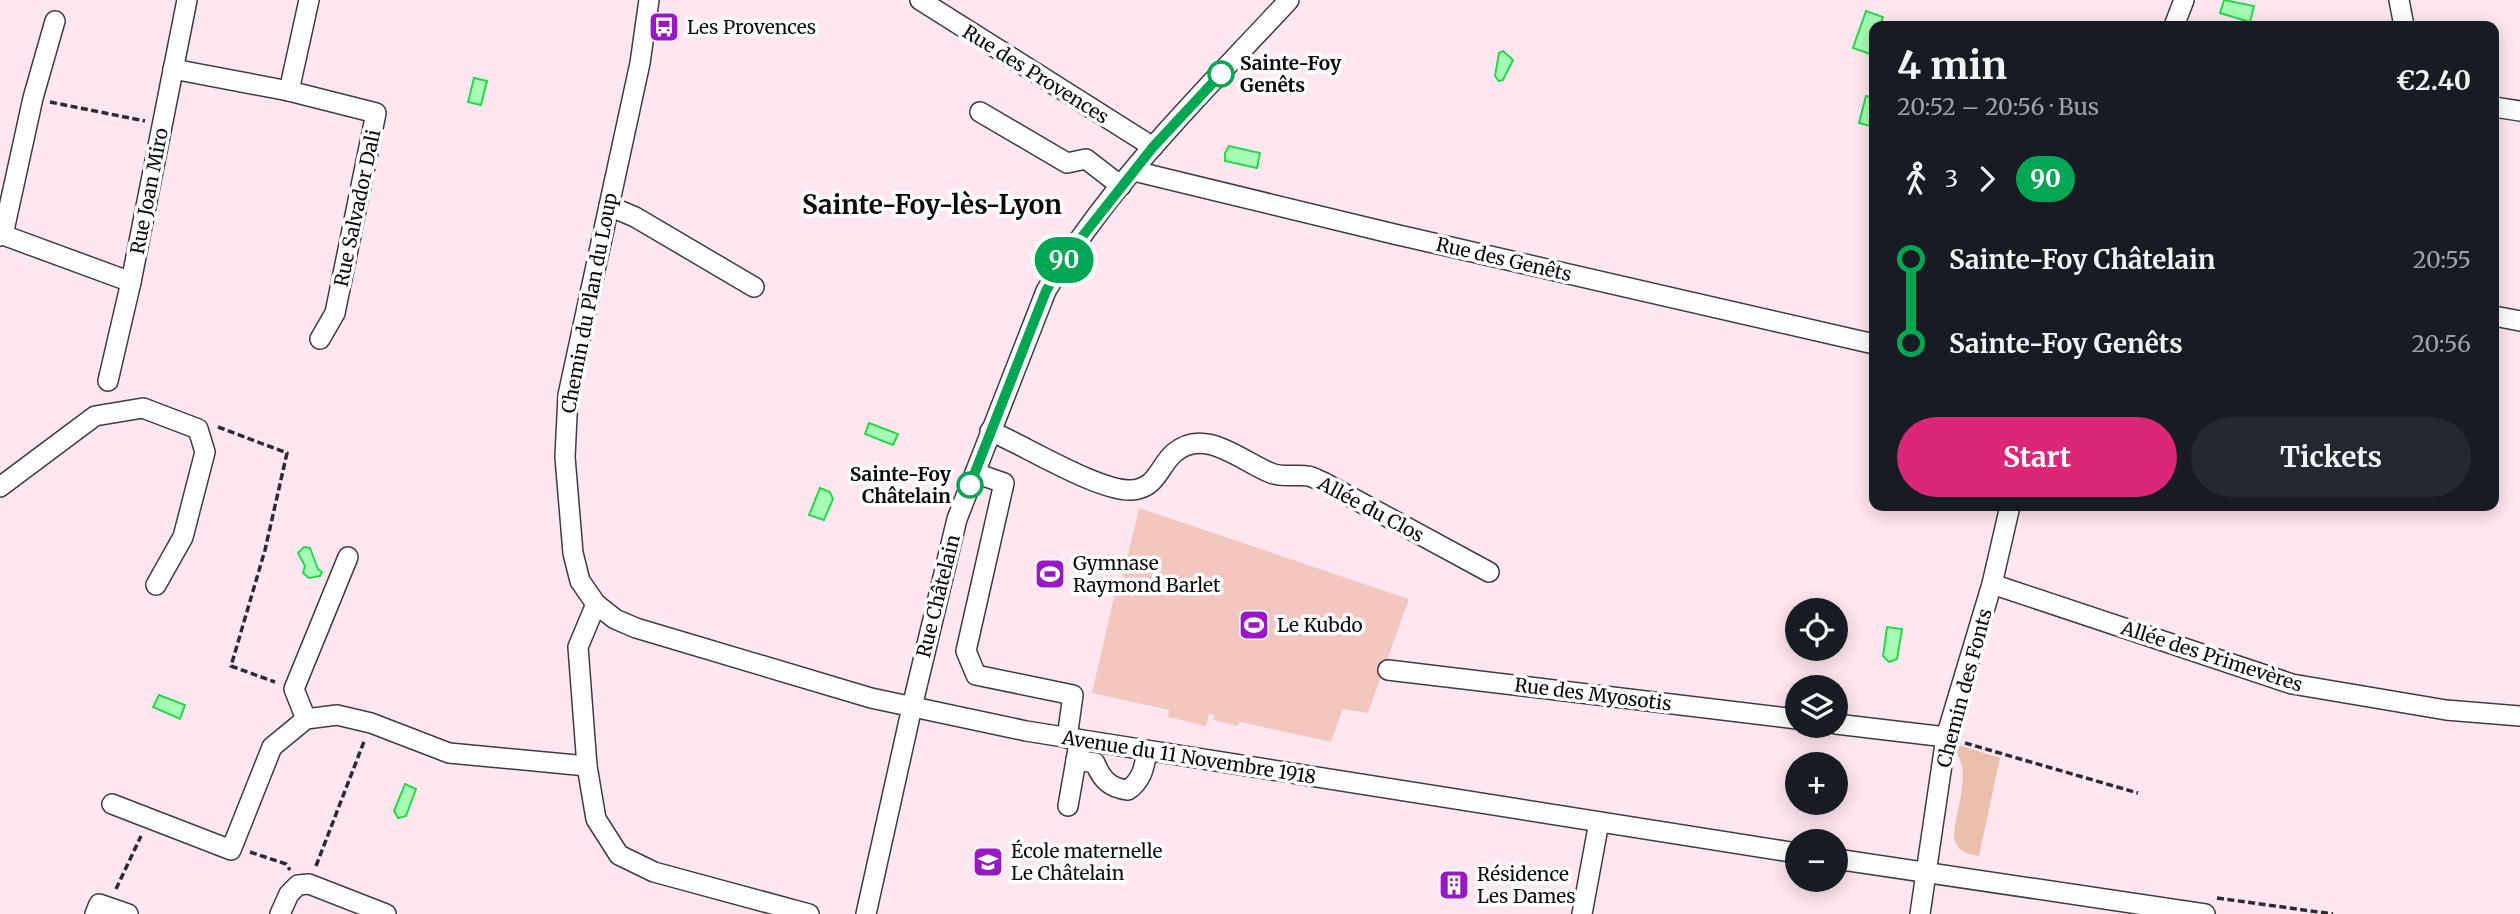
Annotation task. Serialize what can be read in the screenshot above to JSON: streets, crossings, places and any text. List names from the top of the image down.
{
  "streets": {
    "street": [
      "Rue des Provences",
      "Rue Joan Miro",
      "Rue Salvador Dali",
      "Rue des Genêts",
      "Chemin du Plan du Loup",
      "Allée du Clos",
      "Rue Châtelain",
      "Allée des Primevères",
      "Chemin des Fonts",
      "Rue des Myosotis",
      "Avenue du 11 Novembre 1918"
    ]
  },
  "crossings": [
    ["Rue des Provences", "Rue Châtelain"],
    ["Rue Joan Miro", "Rue Salvador Dali"],
    ["Rue des Genêts", "Rue Châtelain"],
    ["Chemin du Plan du Loup", "Avenue du 11 Novembre 1918"],
    ["Allée du Clos", "Rue Châtelain"],
    ["Rue Châtelain", "Avenue du 11 Novembre 1918"],
    ["Allée des Primevères", "Chemin des Fonts"]
  ],
  "districts": ["Sainte-Foy-lès-Lyon"],
  "places": {
    "bus stop": ["Les Provences"],
    "other": ["Sainte-Foy Genêts", "Sainte-Foy Châtelain"],
    "sports": ["Gymnase Raymond Barlet", "Le Kubdo"],
    "school or university": ["École maternelle Le Châtelain"],
    "building": ["Résidence Les Dames"]
  },
  "lines": ["bus line 90"],
  "page": {
    "on_map": "90",
    "heading": ["4 min", "20:52 – 20:56 · Bus", "€2.40"],
    "legs": ["3", "90"],
    "list": [
      {
        "name": "Sainte-Foy Châtelain",
        "value": "20:55"
      },
      {
        "name": "Sainte-Foy Genêts",
        "value": "20:56"
      }
    ],
    "buttons": ["Start", "Tickets"],
    "map_buttons": ["+", "−"]
  }
}
